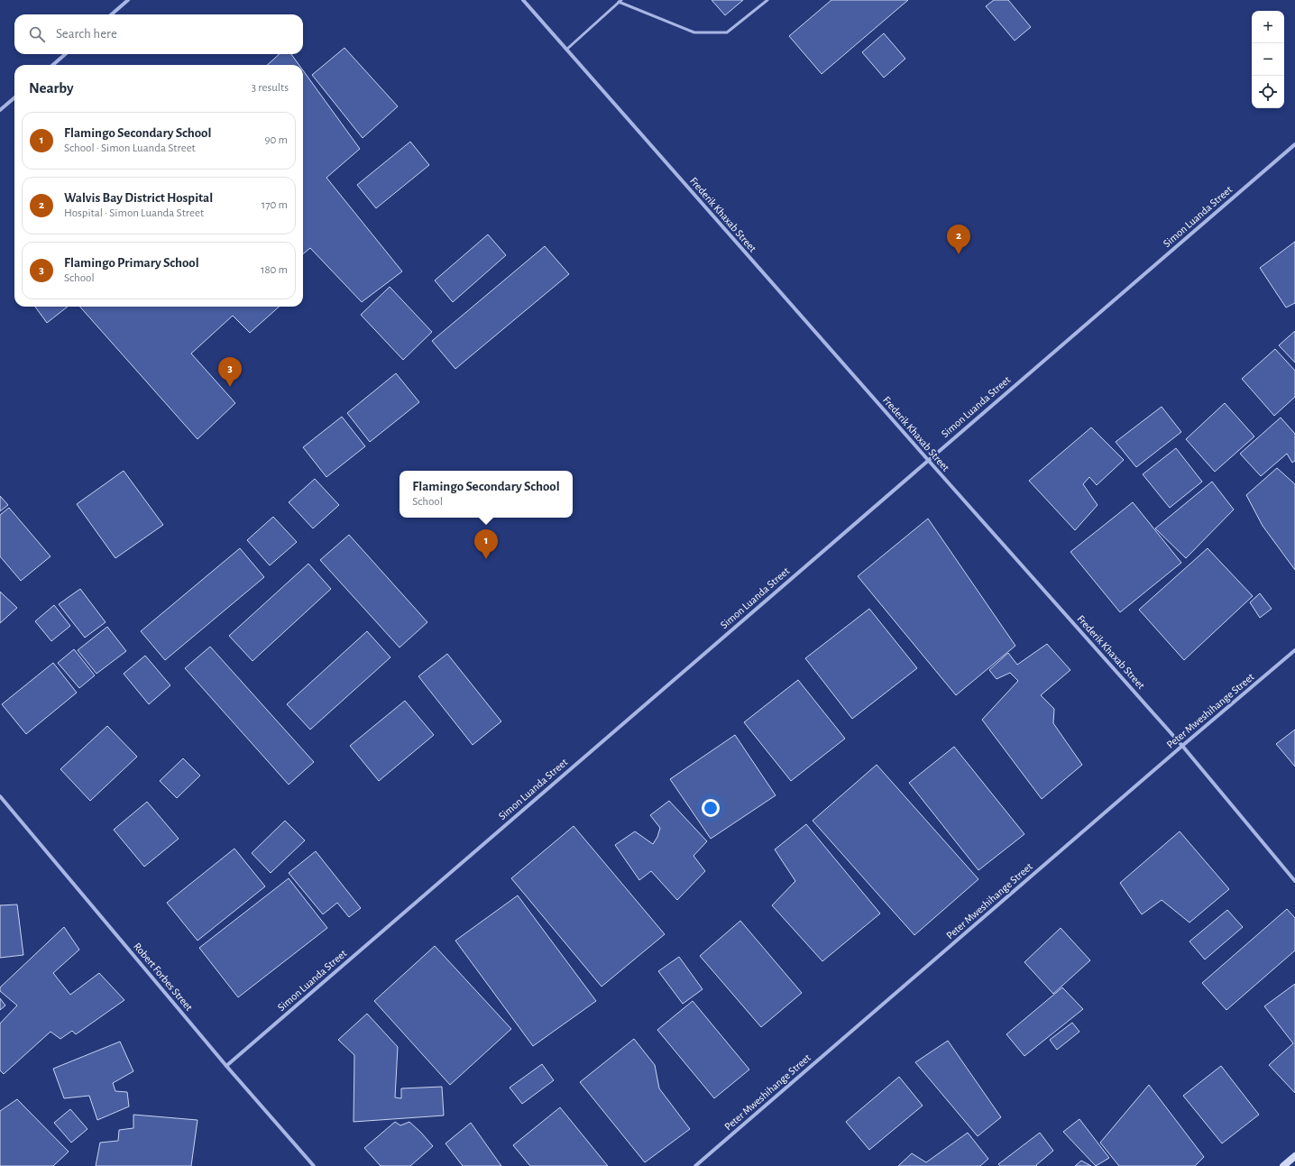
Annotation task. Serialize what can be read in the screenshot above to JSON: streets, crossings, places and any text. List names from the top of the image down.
{
  "streets": {
    "street": [
      "Frederik Khaxab Street",
      "Simon Luanda Street",
      "Peter Mweshihange Street",
      "Robert Forbes Street"
    ]
  },
  "crossings": [
    ["Frederik Khaxab Street", "Simon Luanda Street"],
    ["Frederik Khaxab Street", "Peter Mweshihange Street"],
    ["Simon Luanda Street", "Robert Forbes Street"]
  ],
  "page": {
    "map_buttons": ["+", "−"],
    "search": "Search here",
    "heading": ["Nearby", "3 results"],
    "list": [
      {
        "mark": "1",
        "name": "Flamingo Secondary School",
        "note": "School · Simon Luanda Street",
        "value": "90 m"
      },
      {
        "mark": "2",
        "name": "Walvis Bay District Hospital",
        "note": "Hospital · Simon Luanda Street",
        "value": "170 m"
      },
      {
        "mark": "3",
        "name": "Flamingo Primary School",
        "note": "School",
        "value": "180 m"
      }
    ],
    "pins": ["2", "3", "1"],
    "popup": ["Flamingo Secondary School", "School"]
  }
}
